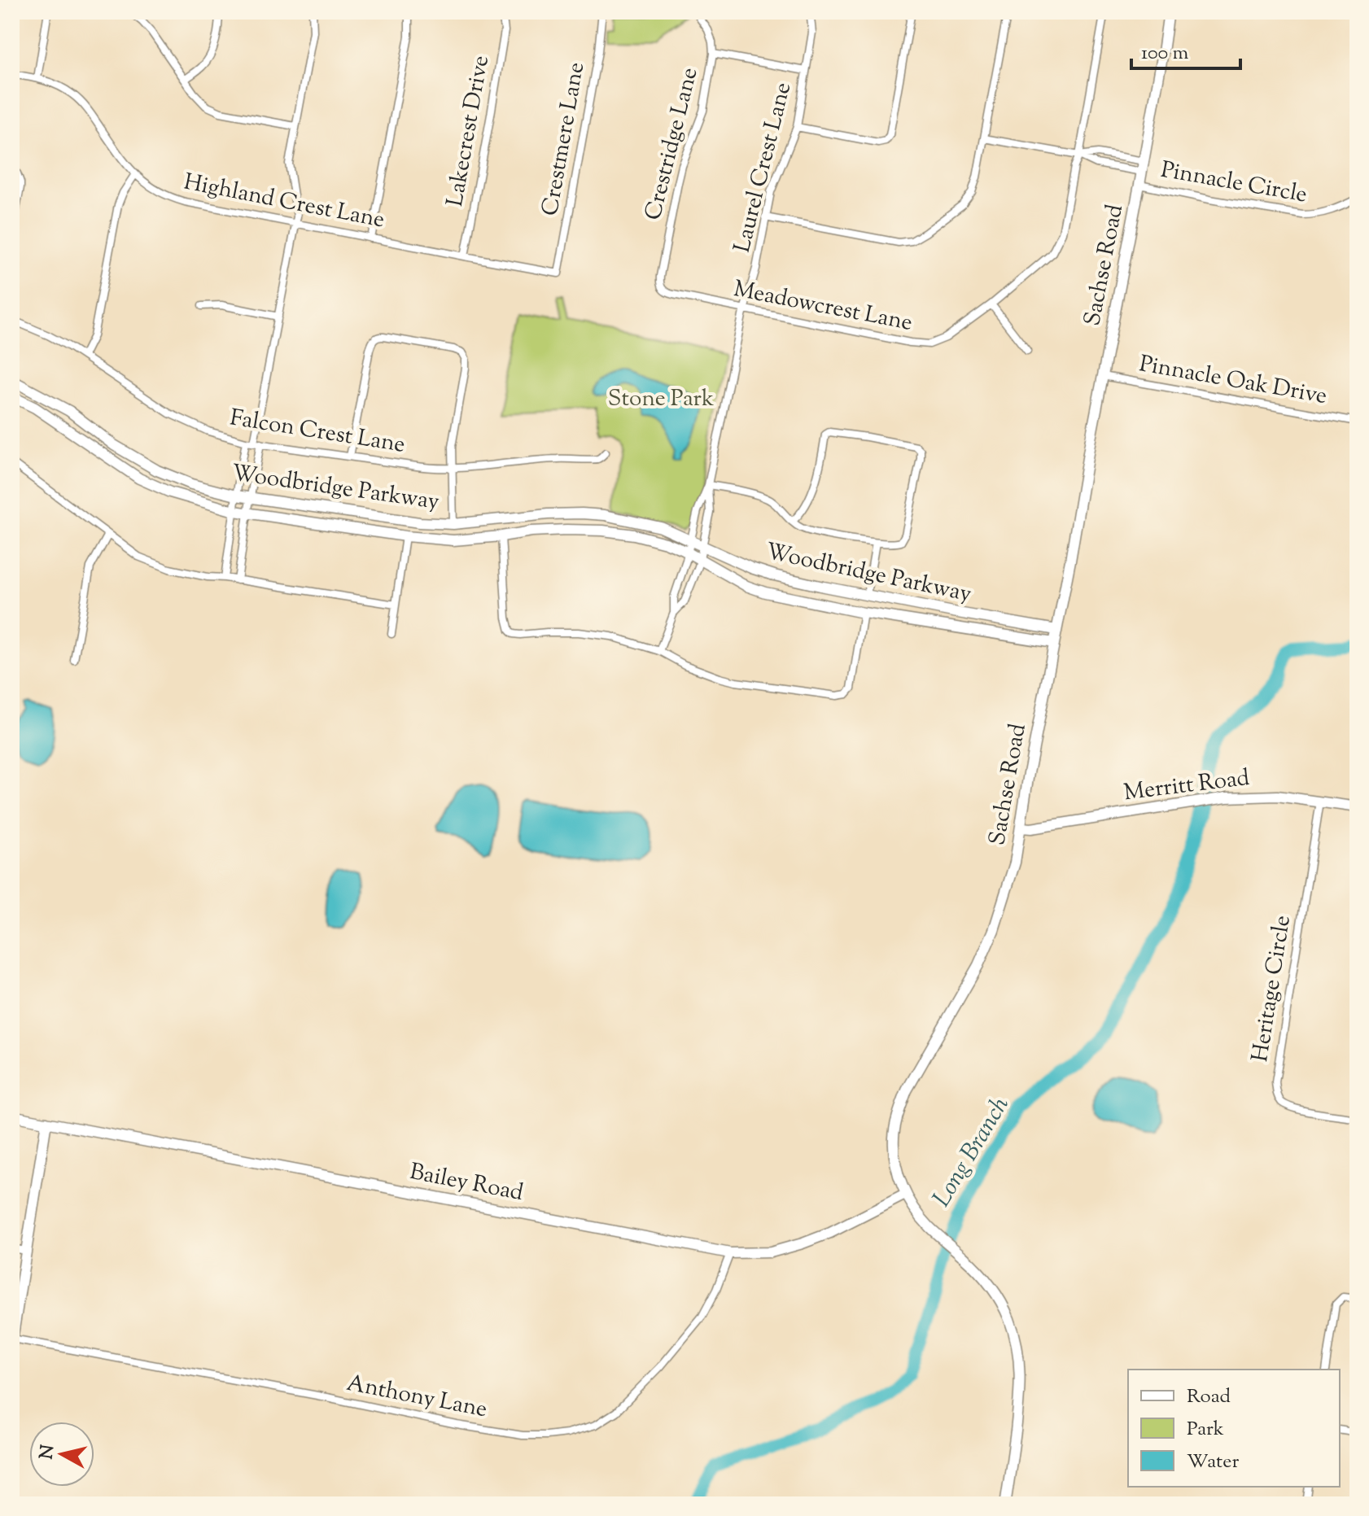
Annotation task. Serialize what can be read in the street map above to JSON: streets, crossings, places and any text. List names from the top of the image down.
{
  "streets": {
    "main road": [
      "Sachse Road",
      "Woodbridge Parkway",
      "Merritt Road",
      "Bailey Road"
    ],
    "street": [
      "Lakecrest Drive",
      "Crestmere Lane",
      "Crestridge Lane",
      "Laurel Crest Lane",
      "Pinnacle Circle",
      "Highland Crest Lane",
      "Meadowcrest Lane",
      "Pinnacle Oak Drive",
      "Falcon Crest Lane",
      "Heritage Circle",
      "Anthony Lane"
    ]
  },
  "crossings": [
    ["Lakecrest Drive", "Highland Crest Lane"],
    ["Crestmere Lane", "Highland Crest Lane"],
    ["Crestridge Lane", "Meadowcrest Lane"],
    ["Laurel Crest Lane", "Meadowcrest Lane"],
    ["Laurel Crest Lane", "Woodbridge Parkway"],
    ["Pinnacle Circle", "Sachse Road"],
    ["Sachse Road", "Pinnacle Oak Drive"],
    ["Sachse Road", "Woodbridge Parkway"],
    ["Sachse Road", "Merritt Road"],
    ["Sachse Road", "Bailey Road"],
    ["Merritt Road", "Heritage Circle"],
    ["Bailey Road", "Anthony Lane"]
  ],
  "water": ["Long Branch"],
  "parks": ["Stone Park"],
  "legend": ["Road", "Park", "Water"],
  "scale_bar": "100 m",
  "north": "left"
}
